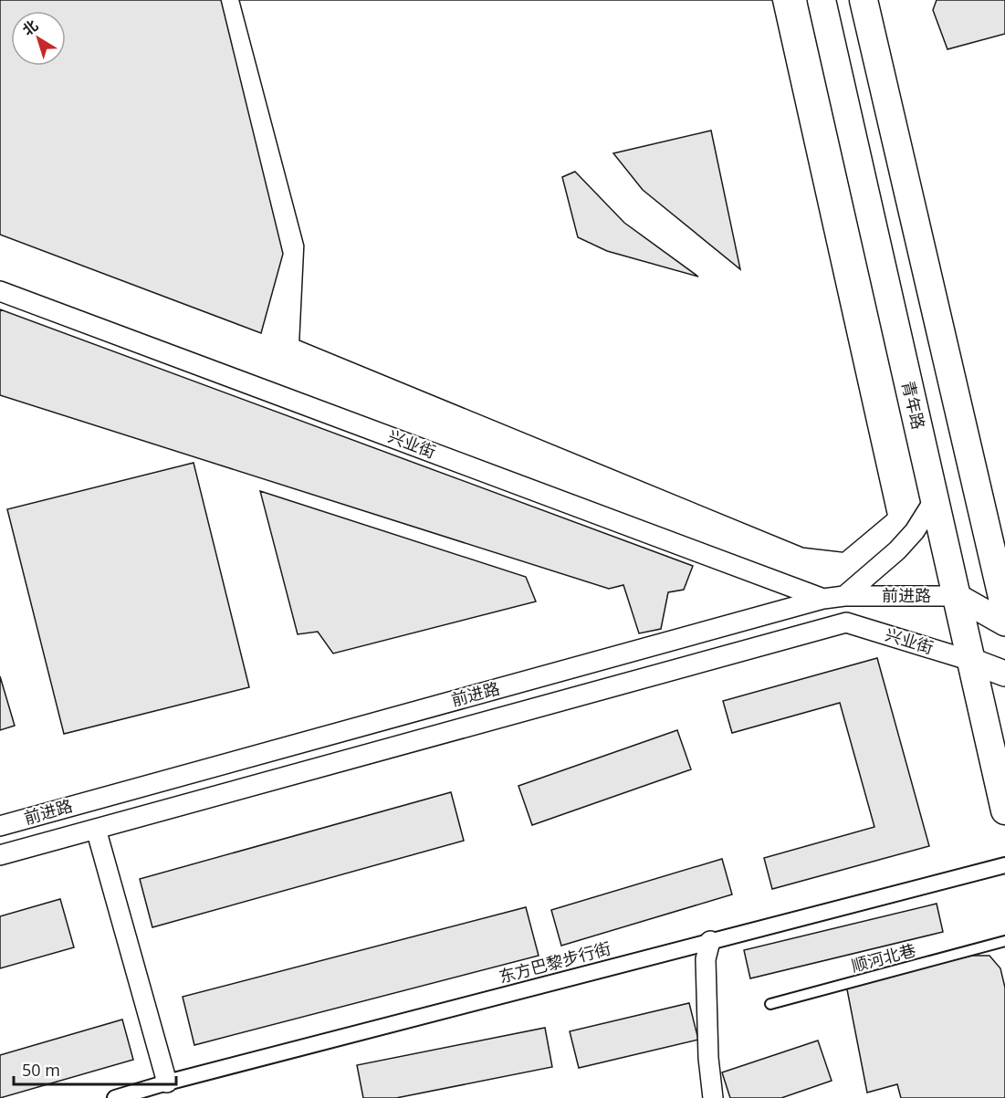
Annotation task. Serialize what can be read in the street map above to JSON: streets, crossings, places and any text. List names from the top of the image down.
{
  "streets": {
    "main road": ["青年路"],
    "street": ["兴业街", "前进路", "东方巴黎步行街"],
    "lane": ["顺河北巷"]
  },
  "crossings": [
    ["青年路", "兴业街"],
    ["青年路", "前进路"],
    ["兴业街", "前进路"]
  ],
  "scale_bar": "50 m",
  "north": "top left"
}
